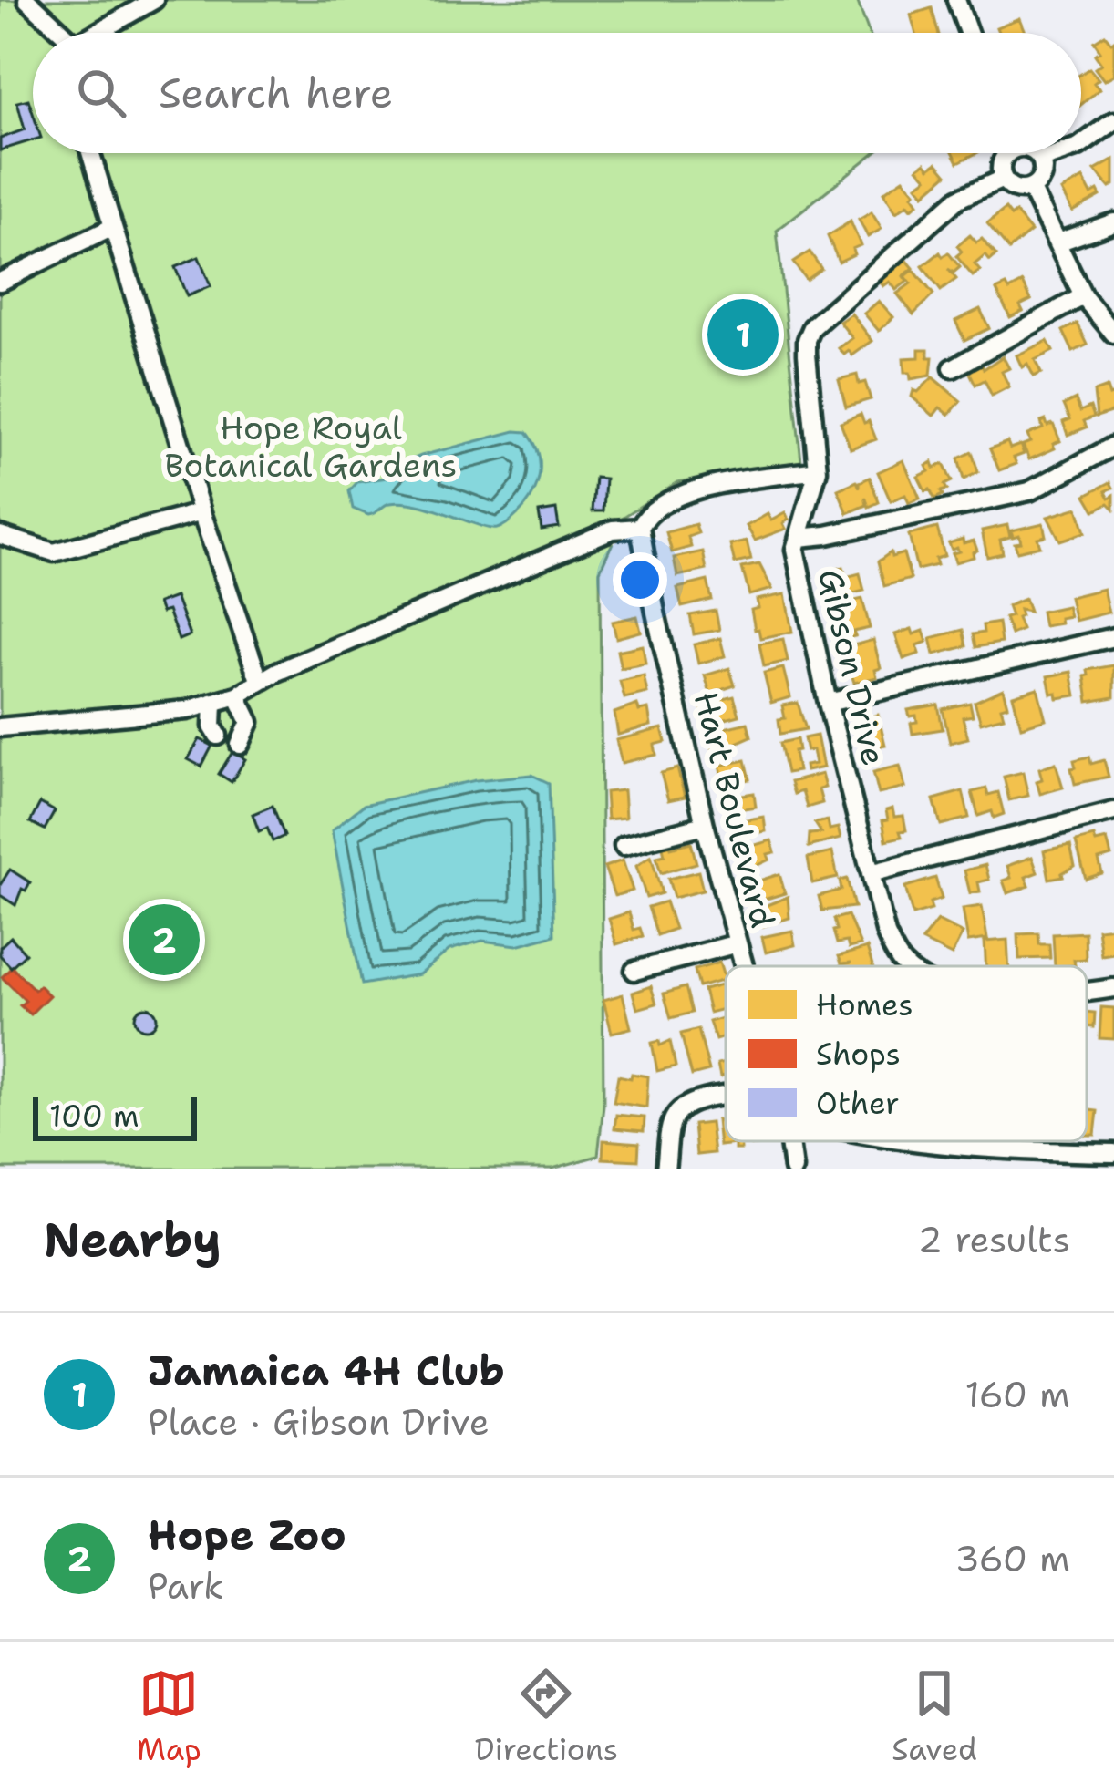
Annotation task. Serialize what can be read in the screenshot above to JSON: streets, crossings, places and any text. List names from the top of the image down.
{
  "streets": {
    "street": ["Gibson Drive", "Hart Boulevard"]
  },
  "parks": ["Hope Royal Botanical Gardens"],
  "legend": ["Homes", "Shops", "Other"],
  "scale_bar": "100 m",
  "page": {
    "search": "Search here",
    "pins": ["1", "2"],
    "scale": "100 m",
    "heading": ["Nearby", "2 results"],
    "list": [
      {
        "mark": "1",
        "name": "Jamaica 4H Club",
        "note": "Place · Gibson Drive",
        "value": "160 m"
      },
      {
        "mark": "2",
        "name": "Hope Zoo",
        "note": "Park",
        "value": "360 m"
      }
    ],
    "nav": ["Map", "Directions", "Saved"]
  }
}
